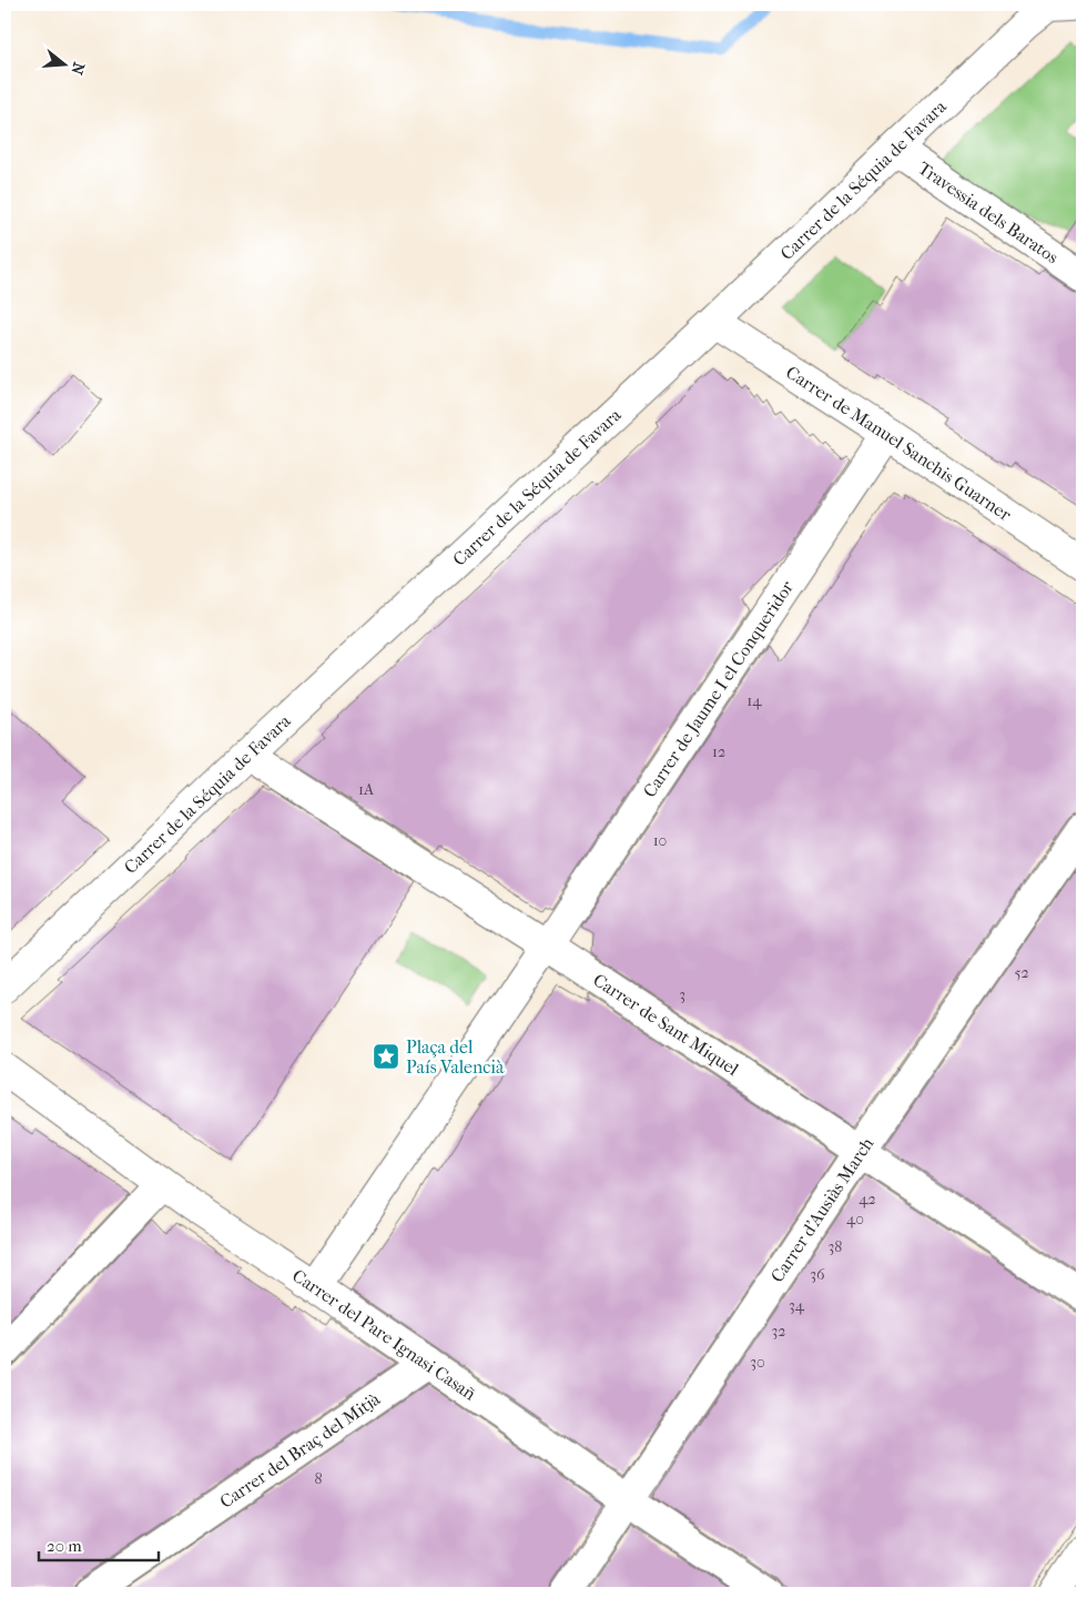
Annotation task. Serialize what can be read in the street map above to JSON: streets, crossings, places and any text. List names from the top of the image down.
{
  "streets": {
    "street": [
      "Carrer de la Séquia de Favara",
      "Travessia dels Baratos",
      "Carrer de Manuel Sanchis Guarner",
      "Carrer de Jaume I el Conqueridor",
      "Carrer de Sant Miquel",
      "Carrer d'Ausiàs March",
      "Carrer del Pare Ignasi Casañ",
      "Carrer del Braç del Mitjà"
    ]
  },
  "crossings": [
    ["Carrer de la Séquia de Favara", "Travessia dels Baratos"],
    ["Carrer de la Séquia de Favara", "Carrer de Manuel Sanchis Guarner"],
    ["Carrer de la Séquia de Favara", "Carrer de Sant Miquel"],
    ["Carrer de Manuel Sanchis Guarner", "Carrer de Jaume I el Conqueridor"],
    ["Carrer de Jaume I el Conqueridor", "Carrer de Sant Miquel"],
    ["Carrer de Sant Miquel", "Carrer d'Ausiàs March"],
    ["Carrer d'Ausiàs March", "Carrer del Pare Ignasi Casañ"],
    ["Carrer del Pare Ignasi Casañ", "Carrer del Braç del Mitjà"]
  ],
  "places": {
    "place": ["Plaça del País Valencià"]
  },
  "house_numbers": [
    "14",
    "12",
    "1A",
    "10",
    "52",
    "3",
    "42",
    "40",
    "38",
    "36",
    "34",
    "32",
    "30",
    "8"
  ],
  "scale_bar": "20 m",
  "north": "right"
}
